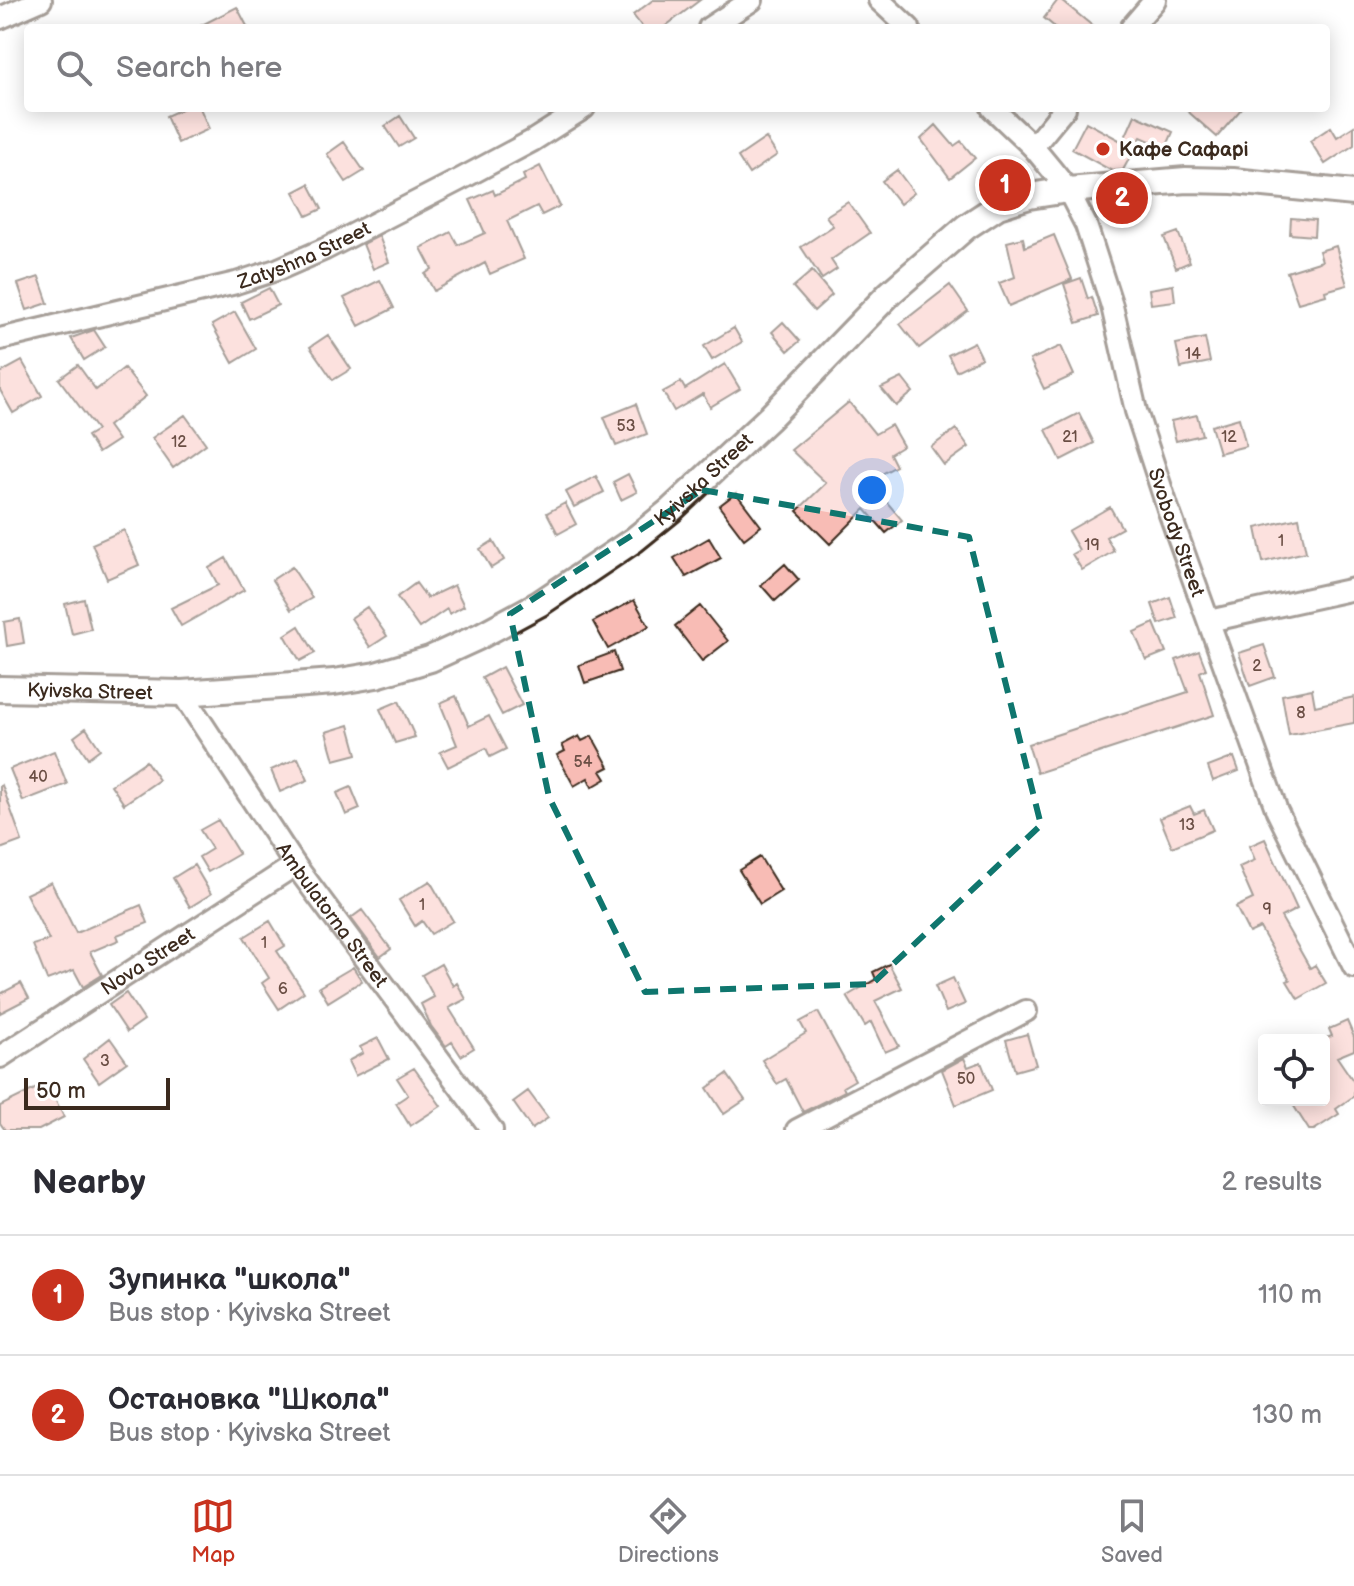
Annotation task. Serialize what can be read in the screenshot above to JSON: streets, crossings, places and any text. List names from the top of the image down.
{
  "streets": {
    "street": [
      "Zatyshna Street",
      "Kyivska Street",
      "Svobody Street",
      "Ambulatorna Street",
      "Nova Street"
    ]
  },
  "crossings": [
    ["Kyivska Street", "Svobody Street"],
    ["Kyivska Street", "Ambulatorna Street"],
    ["Ambulatorna Street", "Nova Street"]
  ],
  "places": ["Кафе Сафарі"],
  "house_numbers": [
    "14",
    "53",
    "21",
    "12",
    "12",
    "1",
    "19",
    "2",
    "8",
    "54",
    "40",
    "13",
    "1",
    "9",
    "1",
    "6",
    "3",
    "50"
  ],
  "scale_bar": "50 m",
  "page": {
    "search": "Search here",
    "pins": ["1", "2"],
    "scale": "50 m",
    "heading": ["Nearby", "2 results"],
    "list": [
      {
        "mark": "1",
        "name": "Зупинка \"школа\"",
        "note": "Bus stop · Kyivska Street",
        "value": "110 m"
      },
      {
        "mark": "2",
        "name": "Остановка \"Школа\"",
        "note": "Bus stop · Kyivska Street",
        "value": "130 m"
      }
    ],
    "nav": ["Map", "Directions", "Saved"]
  }
}
